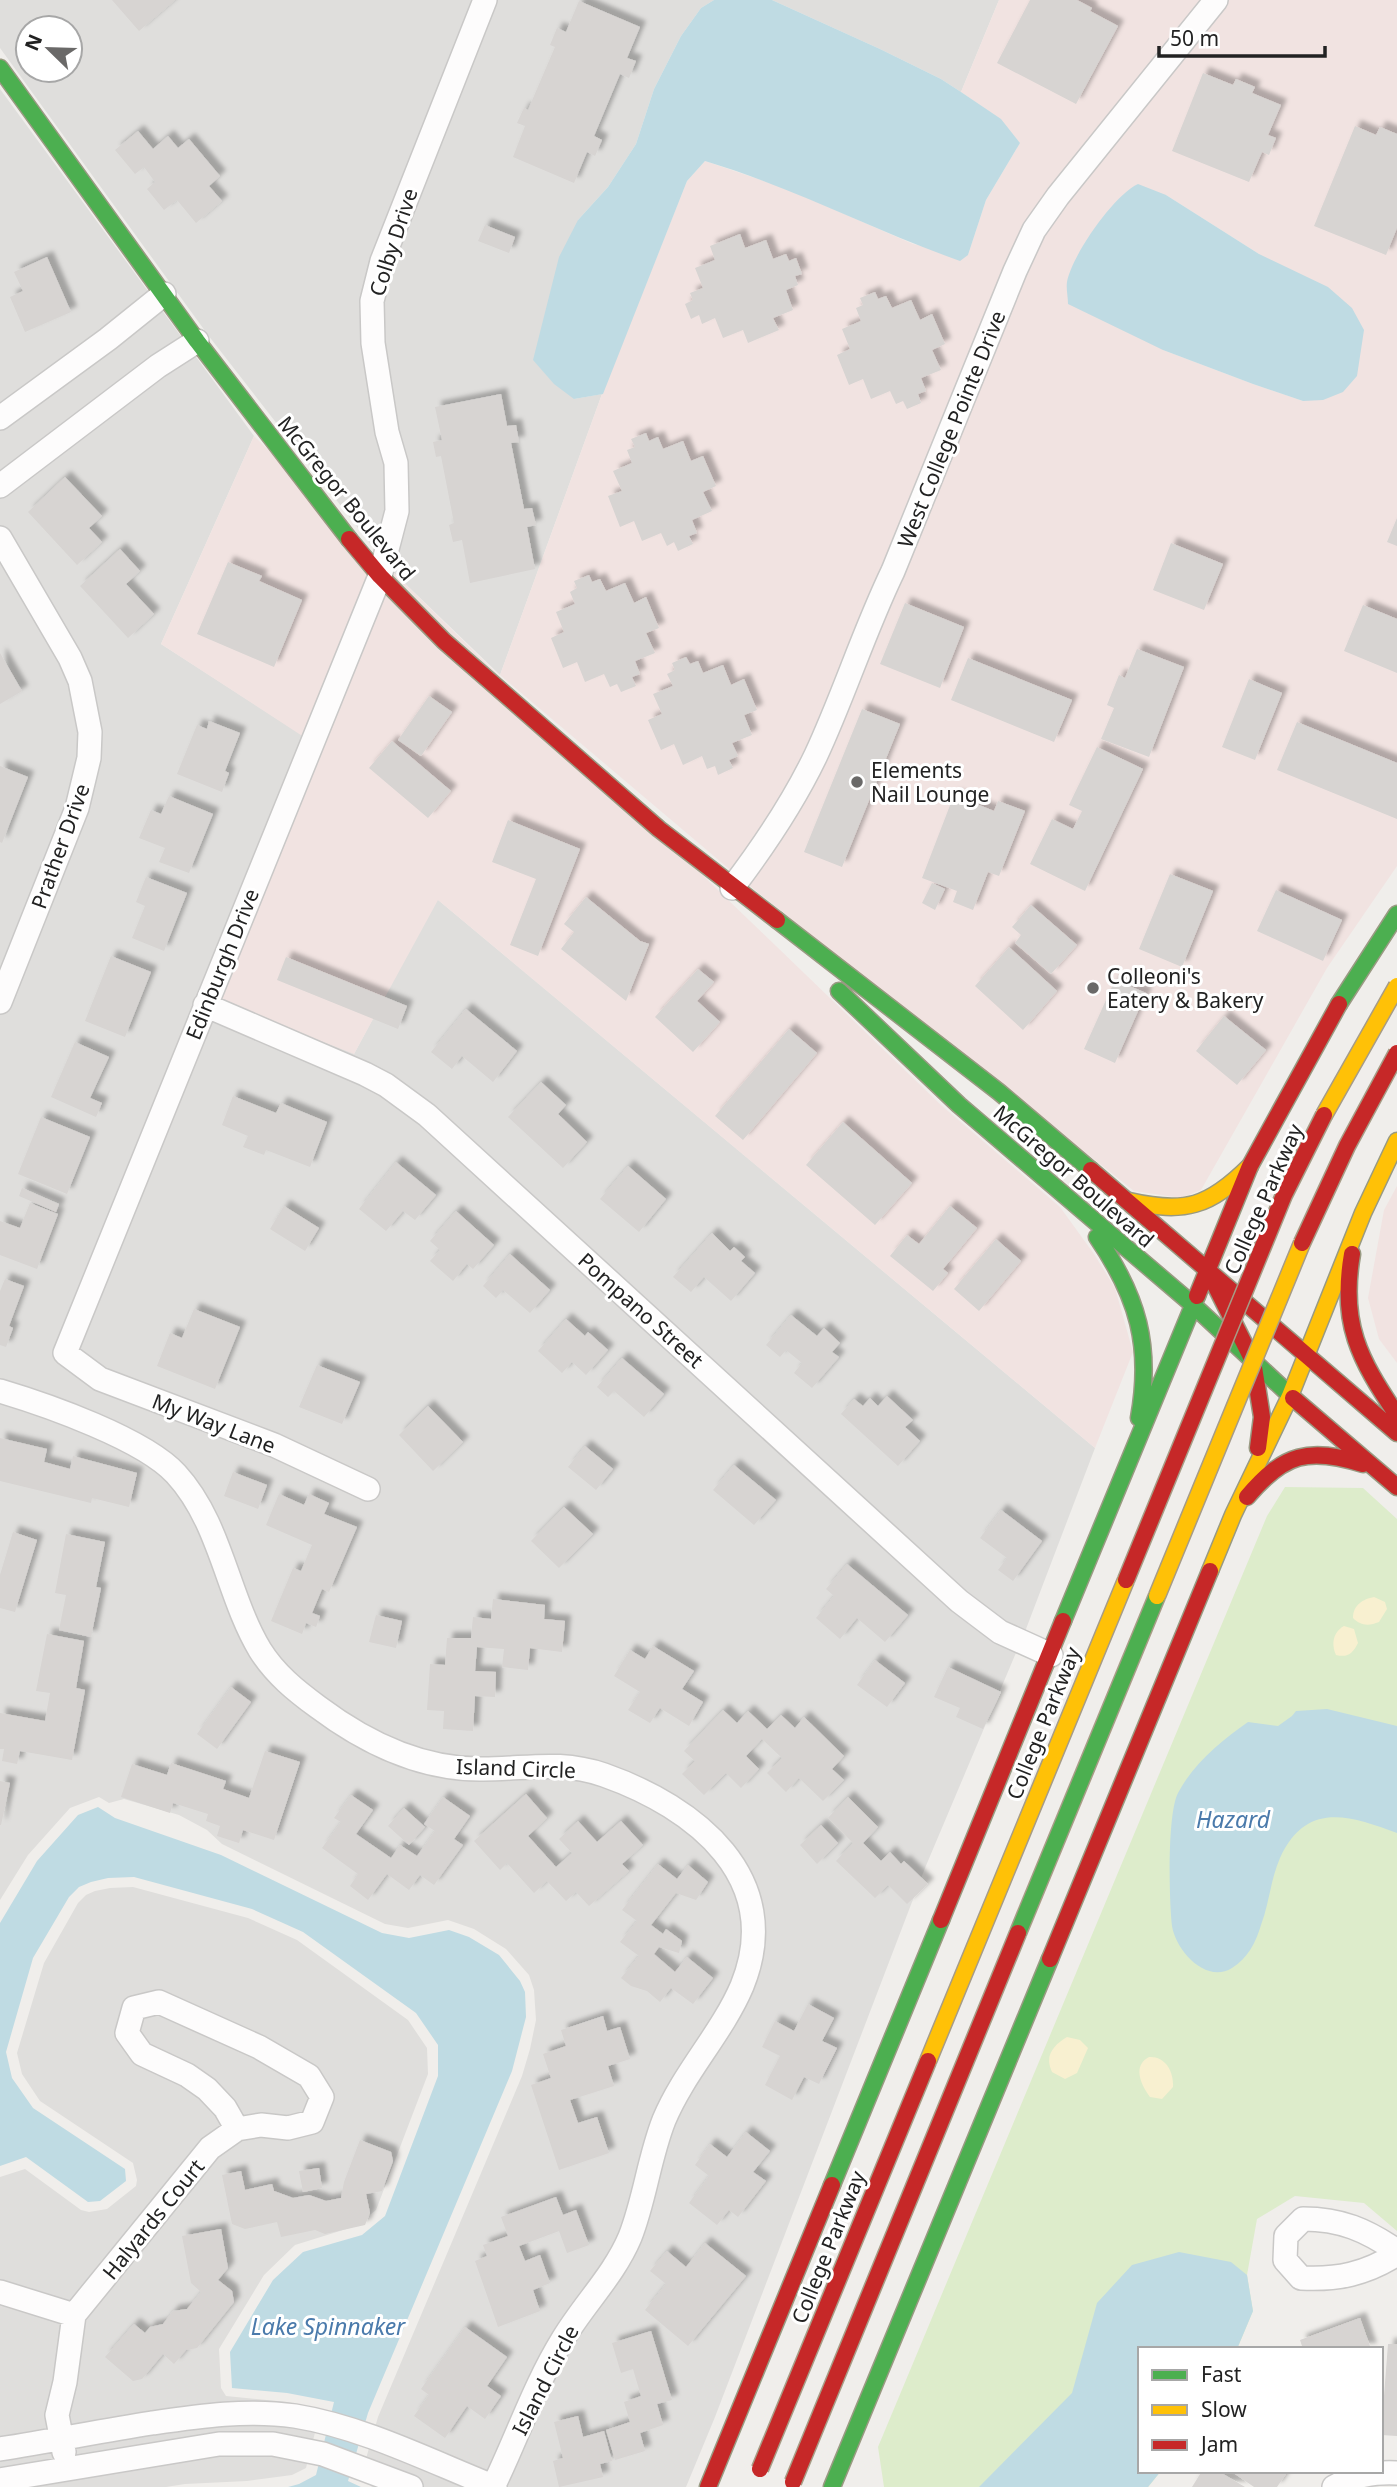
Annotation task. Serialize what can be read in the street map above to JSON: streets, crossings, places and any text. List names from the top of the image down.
{
  "streets": {
    "main road": ["McGregor Boulevard", "College Parkway"],
    "street": [
      "Colby Drive",
      "West College Pointe Drive",
      "Prather Drive",
      "Edinburgh Drive",
      "Pompano Street",
      "My Way Lane",
      "Island Circle",
      "Halyards Court"
    ]
  },
  "crossings": [
    ["Colby Drive", "McGregor Boulevard"],
    ["Colby Drive", "Edinburgh Drive"],
    ["West College Pointe Drive", "McGregor Boulevard"],
    ["McGregor Boulevard", "Edinburgh Drive"],
    ["Edinburgh Drive", "Pompano Street"],
    ["Edinburgh Drive", "My Way Lane"]
  ],
  "water": ["Hazard", "Lake Spinnaker"],
  "places": ["Elements Nail Lounge", "Colleoni's Eatery & Bakery"],
  "legend": ["Fast", "Slow", "Jam"],
  "scale_bar": "50 m",
  "north": "top left"
}
